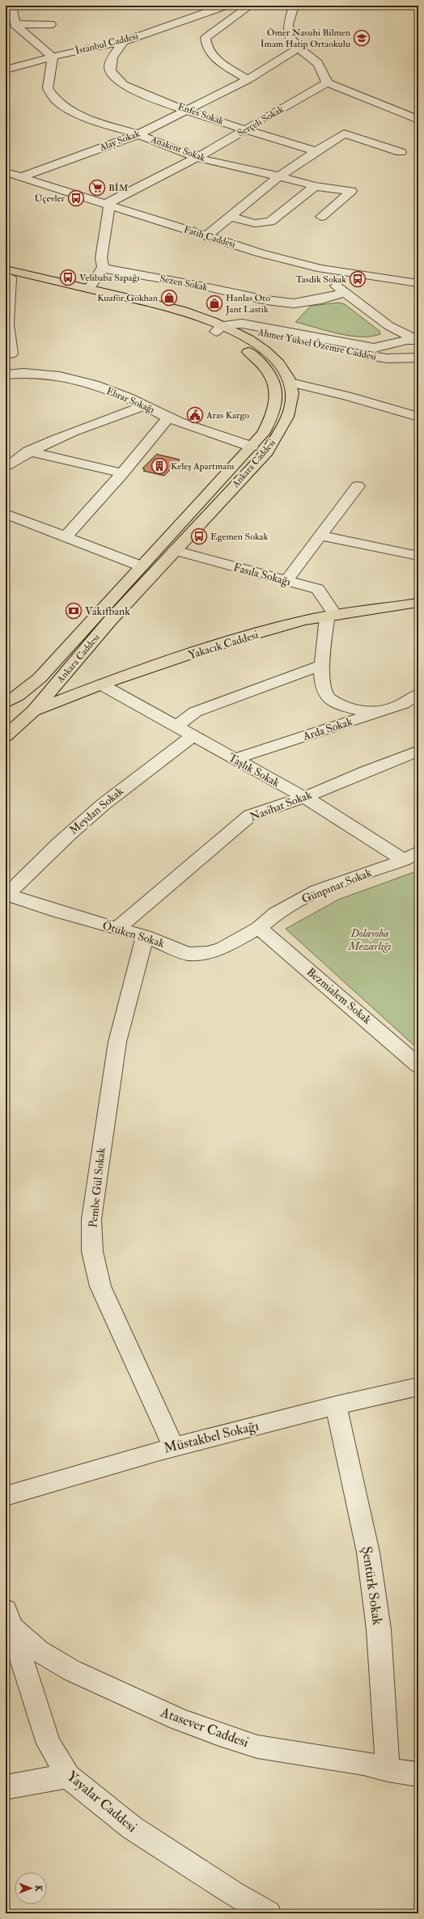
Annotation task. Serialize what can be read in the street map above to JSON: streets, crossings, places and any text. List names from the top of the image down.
{
  "streets": {
    "main road": ["Ankara Caddesi", "Yakacık Caddesi"],
    "street": [
      "İstanbul Caddesi",
      "Enfes Sokak",
      "Serçeli Sokak",
      "Alay Sokak",
      "Anakent Sokak",
      "Fatih Caddesi",
      "Sezen Sokak",
      "Ahmet Yüksel Özemre Caddesi",
      "Ebrar Sokağı",
      "Fasıla Sokağı",
      "Arda Sokak",
      "Taşlık Sokak",
      "Nasihat Sokak",
      "Meydan Sokak",
      "Günpınar Sokak",
      "Ötüken Sokak",
      "Bezmialem Sokak",
      "Pembe Gül Sokak",
      "Müstakbel Sokağı",
      "Şentürk Sokak",
      "Atasever Caddesi",
      "Yayalar Caddesi"
    ]
  },
  "crossings": [
    ["İstanbul Caddesi", "Enfes Sokak"],
    ["İstanbul Caddesi", "Anakent Sokak"],
    ["Enfes Sokak", "Serçeli Sokak"],
    ["Enfes Sokak", "Alay Sokak"],
    ["Serçeli Sokak", "Anakent Sokak"],
    ["Serçeli Sokak", "Fatih Caddesi"],
    ["Alay Sokak", "Anakent Sokak"],
    ["Alay Sokak", "Fatih Caddesi"],
    ["Ahmet Yüksel Özemre Caddesi", "Ankara Caddesi"],
    ["Ebrar Sokağı", "Ankara Caddesi"],
    ["Ankara Caddesi", "Fasıla Sokağı"],
    ["Ankara Caddesi", "Yakacık Caddesi"],
    ["Fasıla Sokağı", "Yakacık Caddesi"],
    ["Yakacık Caddesi", "Taşlık Sokak"],
    ["Arda Sokak", "Taşlık Sokak"],
    ["Taşlık Sokak", "Nasihat Sokak"],
    ["Taşlık Sokak", "Meydan Sokak"],
    ["Taşlık Sokak", "Günpınar Sokak"],
    ["Nasihat Sokak", "Ötüken Sokak"],
    ["Meydan Sokak", "Ötüken Sokak"],
    ["Günpınar Sokak", "Ötüken Sokak"],
    ["Günpınar Sokak", "Bezmialem Sokak"],
    ["Ötüken Sokak", "Bezmialem Sokak"],
    ["Ötüken Sokak", "Pembe Gül Sokak"],
    ["Pembe Gül Sokak", "Müstakbel Sokağı"],
    ["Müstakbel Sokağı", "Şentürk Sokak"],
    ["Şentürk Sokak", "Atasever Caddesi"],
    ["Atasever Caddesi", "Yayalar Caddesi"]
  ],
  "parks": ["Dolayoba Mezarlığı"],
  "places": {
    "school or university": ["Ömer Nasuhi Bilmen İmam Hatip Ortaokulu"],
    "supermarket": ["BİM"],
    "bus stop": [
      "Üçevler",
      "Velibaba Sapağı",
      "Tasdik Sokak",
      "Egemen Sokak"
    ],
    "shop": ["Kuaför Gökhan", "Hanlas Oto Jant Lastik"],
    "public building": ["Aras Kargo"],
    "building": ["Keleş Apartmanı"],
    "bank": ["Vakıfbank"]
  },
  "north": "right"
}
